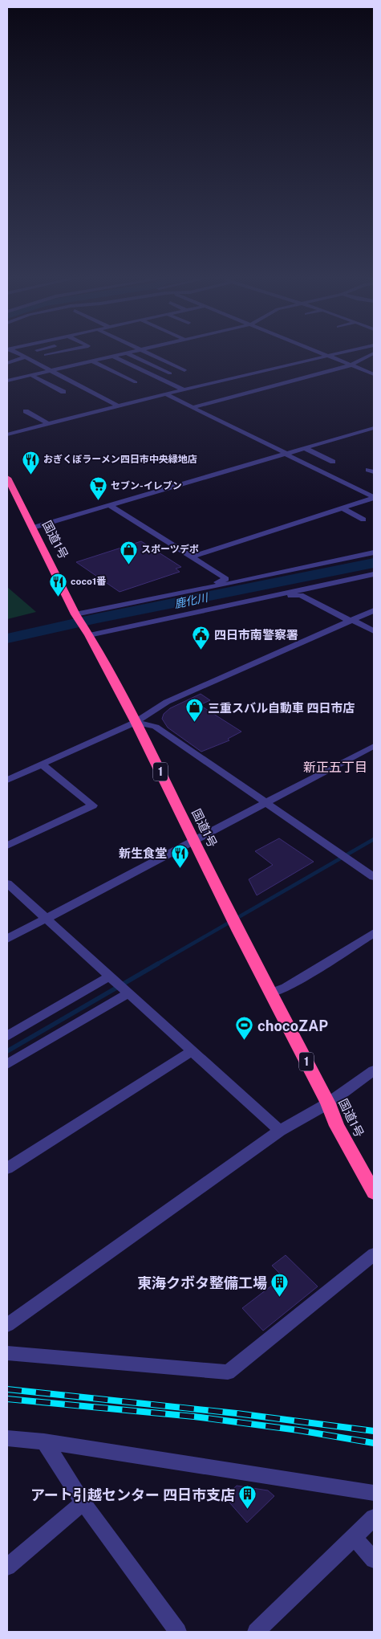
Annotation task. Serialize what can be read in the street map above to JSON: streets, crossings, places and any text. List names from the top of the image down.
{
  "streets": {
    "highway": ["国道1号", "1"]
  },
  "districts": ["新正五丁目"],
  "water": ["鹿化川"],
  "places": {
    "restaurant": ["おぎくぼラーメン四日市中央緑地店", "coco1番", "新生食堂"],
    "supermarket": ["セブン-イレブン"],
    "shop": ["スポーツデポ", "三重スバル自動車 四日市店"],
    "public building": ["四日市南警察署"],
    "sports": ["chocoZAP"],
    "building": ["東海クボタ整備工場", "アート引越センター 四日市支店"]
  }
}
